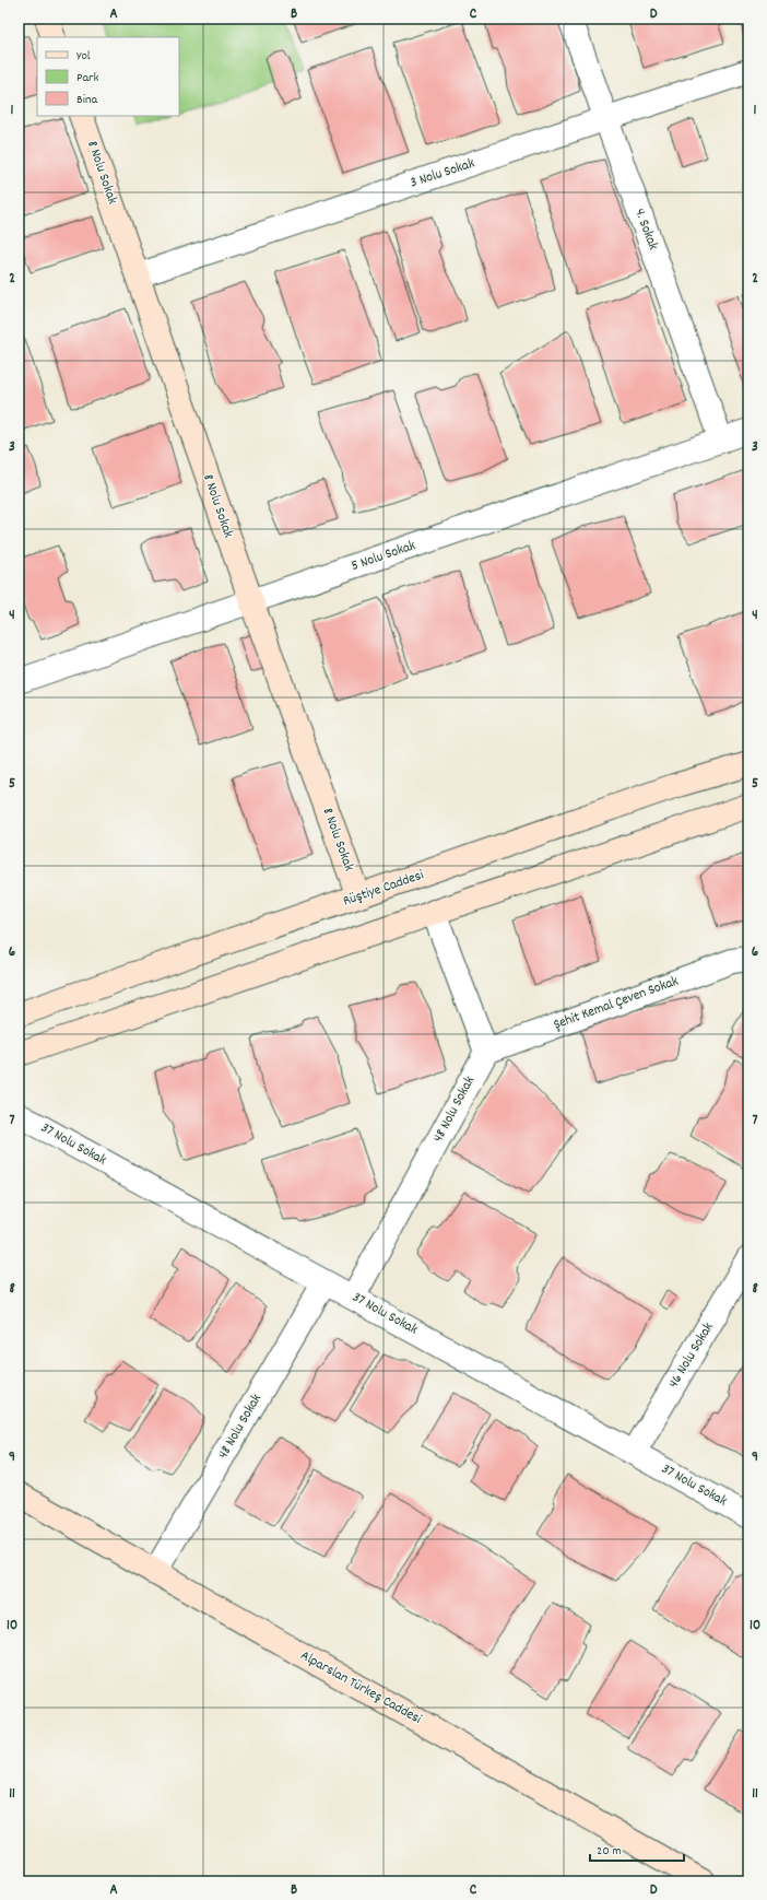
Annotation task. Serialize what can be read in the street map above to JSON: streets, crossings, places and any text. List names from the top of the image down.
{
  "streets": {
    "street": [
      "8 Nolu Sokak",
      "3 Nolu Sokak",
      "4. Sokak",
      "5 Nolu Sokak",
      "Rüştiye Caddesi",
      "Şehit Kemal Çeven Sokak",
      "48 Nolu Sokak",
      "37 Nolu Sokak",
      "46 Nolu Sokak",
      "Alparslan Türkeş Caddesi"
    ]
  },
  "crossings": [
    ["8 Nolu Sokak", "3 Nolu Sokak"],
    ["8 Nolu Sokak", "5 Nolu Sokak"],
    ["8 Nolu Sokak", "Rüştiye Caddesi"],
    ["3 Nolu Sokak", "4. Sokak"],
    ["4. Sokak", "5 Nolu Sokak"],
    ["Şehit Kemal Çeven Sokak", "48 Nolu Sokak"],
    ["48 Nolu Sokak", "37 Nolu Sokak"],
    ["48 Nolu Sokak", "Alparslan Türkeş Caddesi"],
    ["37 Nolu Sokak", "46 Nolu Sokak"]
  ],
  "legend": ["Yol", "Park", "Bina"],
  "scale_bar": "20 m",
  "grid": {
    "columns": [
      "A",
      "B",
      "C",
      "D"
    ],
    "rows": [
      "1",
      "2",
      "3",
      "4",
      "5",
      "6",
      "7",
      "8",
      "9",
      "10",
      "11"
    ]
  }
}
